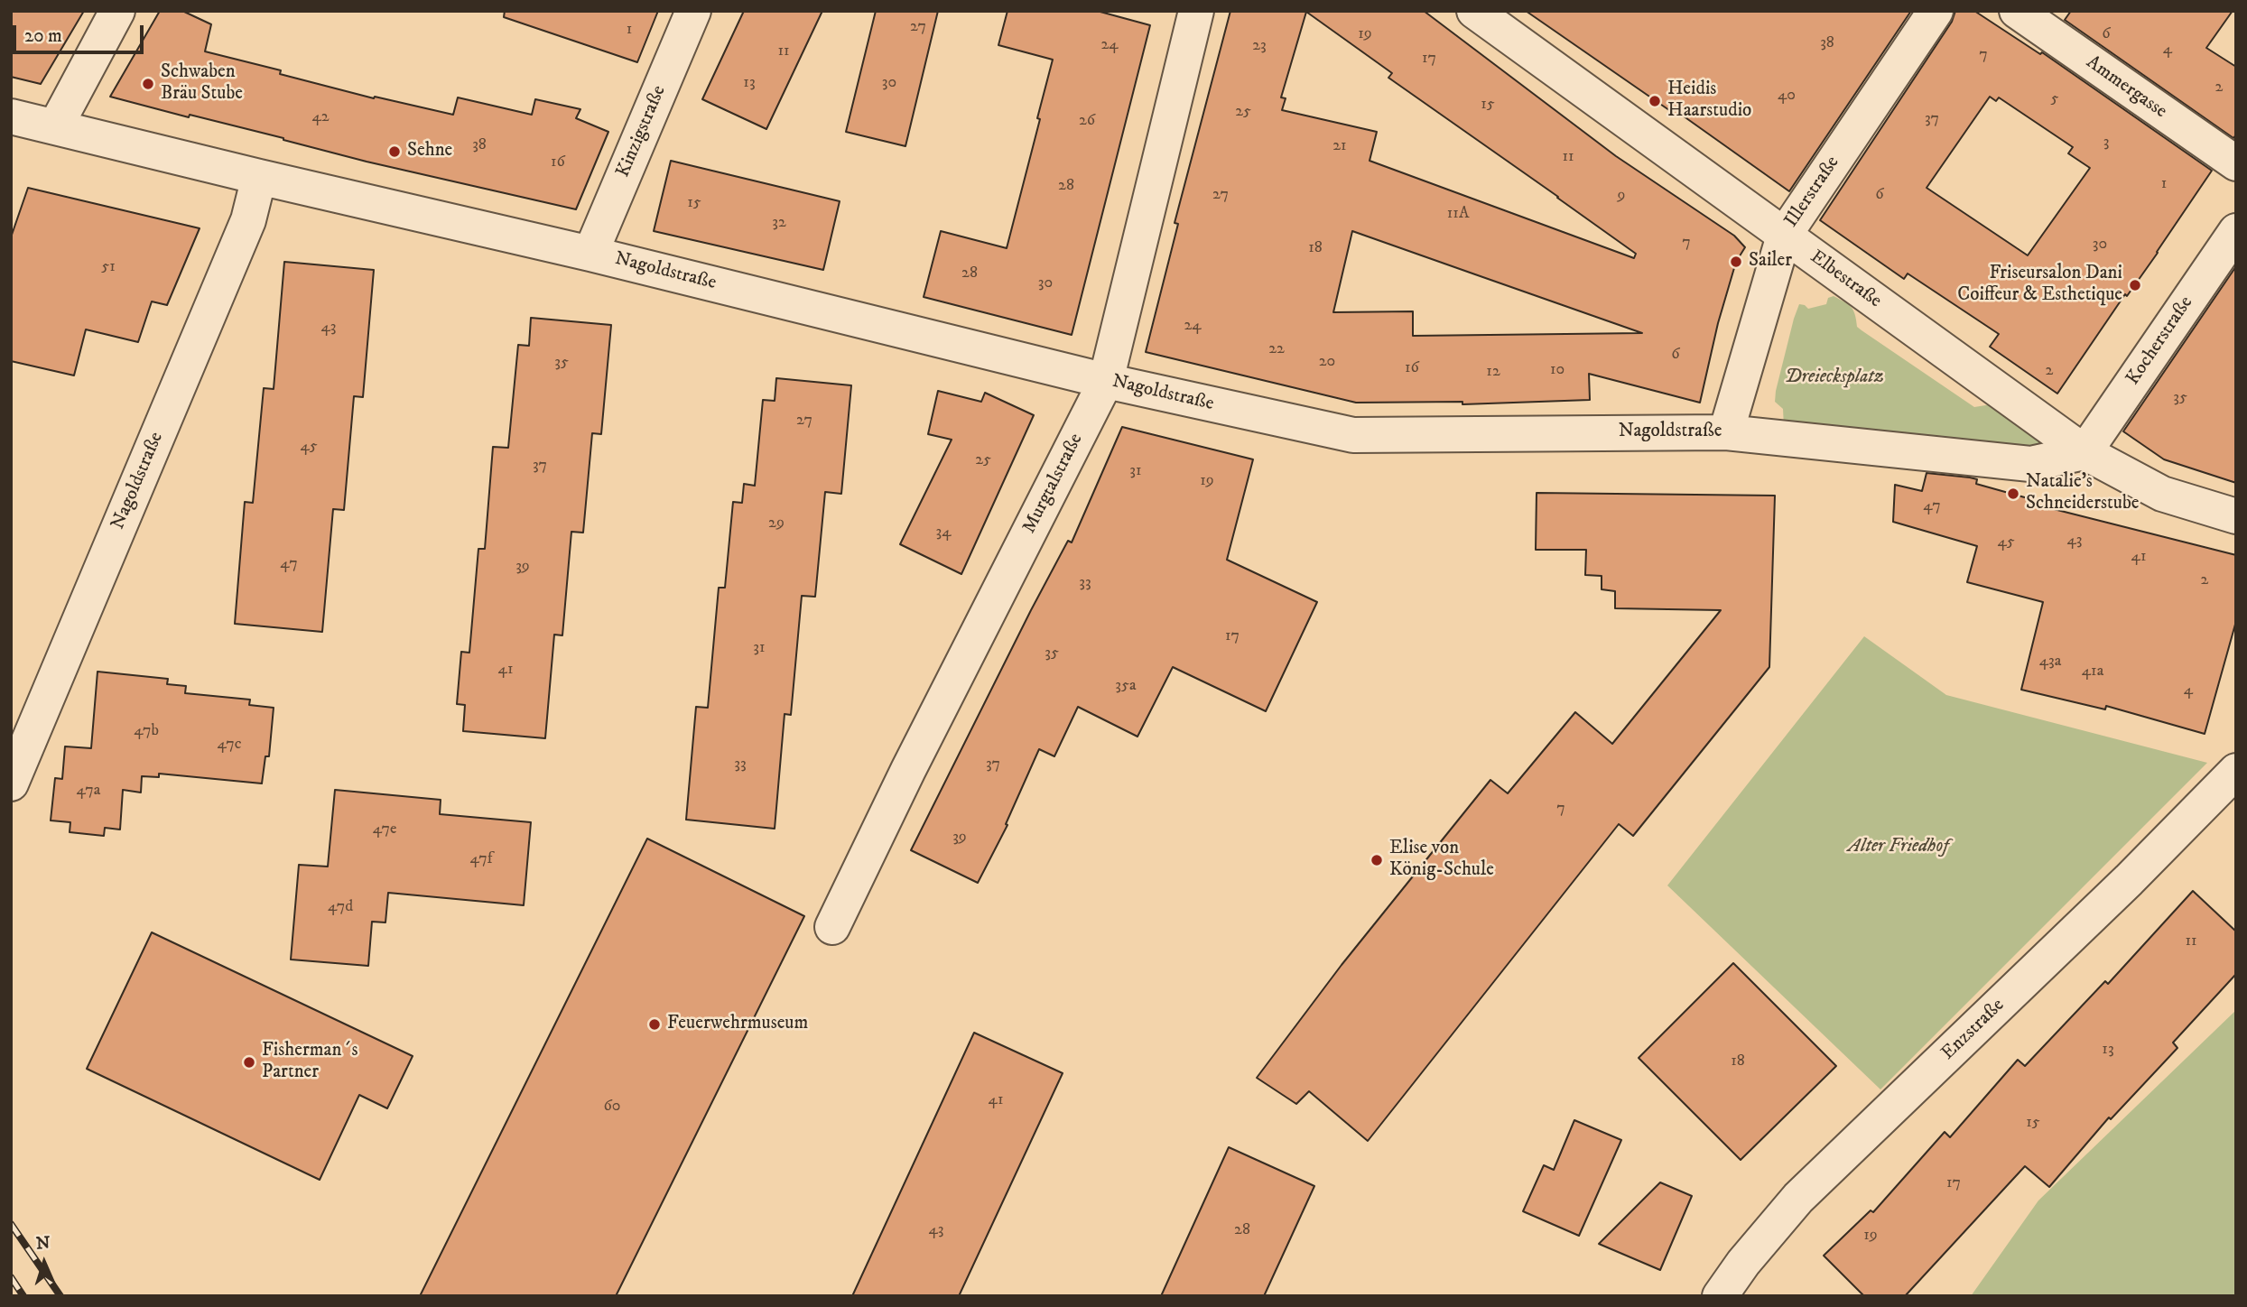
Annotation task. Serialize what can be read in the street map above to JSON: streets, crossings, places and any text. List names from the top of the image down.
{
  "streets": {
    "street": [
      "Ammergasse",
      "Kinzigstraße",
      "Illerstraße",
      "Nagoldstraße",
      "Elbestraße",
      "Kocherstraße",
      "Murgtalstraße",
      "Enzstraße"
    ]
  },
  "crossings": [
    ["Kinzigstraße", "Nagoldstraße"],
    ["Illerstraße", "Nagoldstraße"],
    ["Illerstraße", "Elbestraße"],
    ["Nagoldstraße", "Elbestraße"],
    ["Nagoldstraße", "Kocherstraße"],
    ["Nagoldstraße", "Murgtalstraße"],
    ["Elbestraße", "Kocherstraße"]
  ],
  "parks": ["Dreiecksplatz", "Alter Friedhof"],
  "places": [
    "Schwaben Bräu Stube",
    "Heidis Haarstudio",
    "Sehne",
    "Sailer",
    "Friseursalon Dani Coiffeur & Esthetique",
    "Natalie's Schneiderstube",
    "Elise von König-Schule",
    "Feuerwehrmuseum",
    "Fisherman´s Partner"
  ],
  "house_numbers": [
    "27",
    "1",
    "19",
    "6",
    "38",
    "24",
    "23",
    "4",
    "11",
    "7",
    "17",
    "13",
    "30",
    "2",
    "40",
    "5",
    "15",
    "25",
    "42",
    "37",
    "26",
    "3",
    "38",
    "21",
    "11",
    "16",
    "1",
    "28",
    "27",
    "6",
    "9",
    "15",
    "11A",
    "32",
    "7",
    "30",
    "18",
    "51",
    "28",
    "30",
    "24",
    "43",
    "22",
    "6",
    "20",
    "35",
    "16",
    "10",
    "2",
    "12",
    "35",
    "27",
    "45",
    "25",
    "37",
    "31",
    "19",
    "47",
    "29",
    "34",
    "43",
    "45",
    "41",
    "47",
    "39",
    "2",
    "33",
    "17",
    "31",
    "35",
    "43a",
    "41",
    "41a",
    "35a",
    "4",
    "47b",
    "47c",
    "33",
    "37",
    "47a",
    "7",
    "47e",
    "39",
    "47f",
    "47d",
    "11",
    "13",
    "18",
    "41",
    "60",
    "15",
    "17",
    "43",
    "28",
    "19"
  ],
  "scale_bar": "20 m",
  "north": "top"
}
